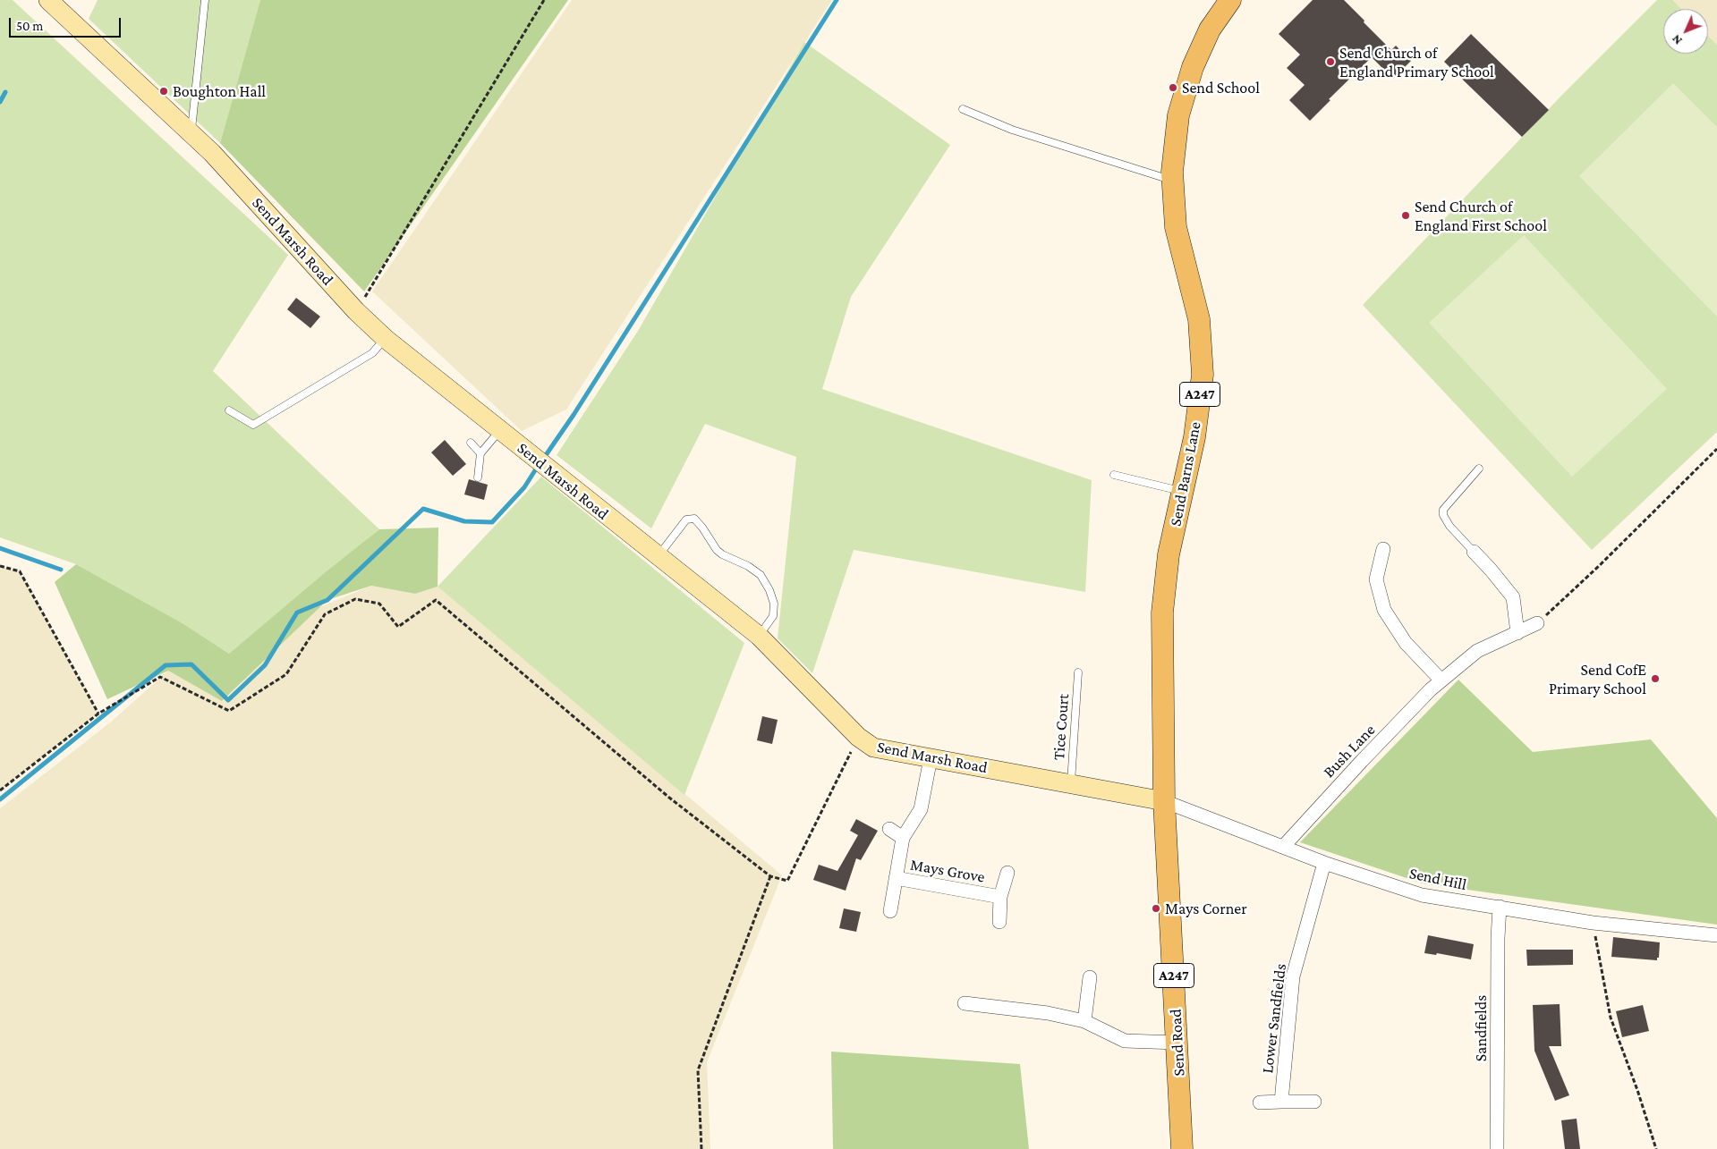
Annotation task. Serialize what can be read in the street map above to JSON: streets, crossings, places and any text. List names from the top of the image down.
{
  "streets": {
    "main road": [
      "Send Marsh Road",
      "A247",
      "Send Barns Lane",
      "Send Road"
    ],
    "street": [
      "Bush Lane",
      "Mays Grove",
      "Send Hill",
      "Lower Sandfields",
      "Sandfields"
    ],
    "lane": ["Tice Court"]
  },
  "crossings": [
    ["Send Marsh Road", "Send Barns Lane"],
    ["Send Marsh Road", "Tice Court"],
    ["Send Marsh Road", "Send Hill"],
    ["Send Marsh Road", "Send Road"],
    ["Send Barns Lane", "Send Hill"],
    ["Send Barns Lane", "Send Road"],
    ["Bush Lane", "Send Hill"],
    ["Send Hill", "Lower Sandfields"],
    ["Send Hill", "Sandfields"],
    ["Send Hill", "Send Road"]
  ],
  "places": [
    "Send Church of England Primary School",
    "Send School",
    "Boughton Hall",
    "Send Church of England First School",
    "Send CofE Primary School",
    "Mays Corner"
  ],
  "scale_bar": "50 m",
  "north": "bottom left"
}
